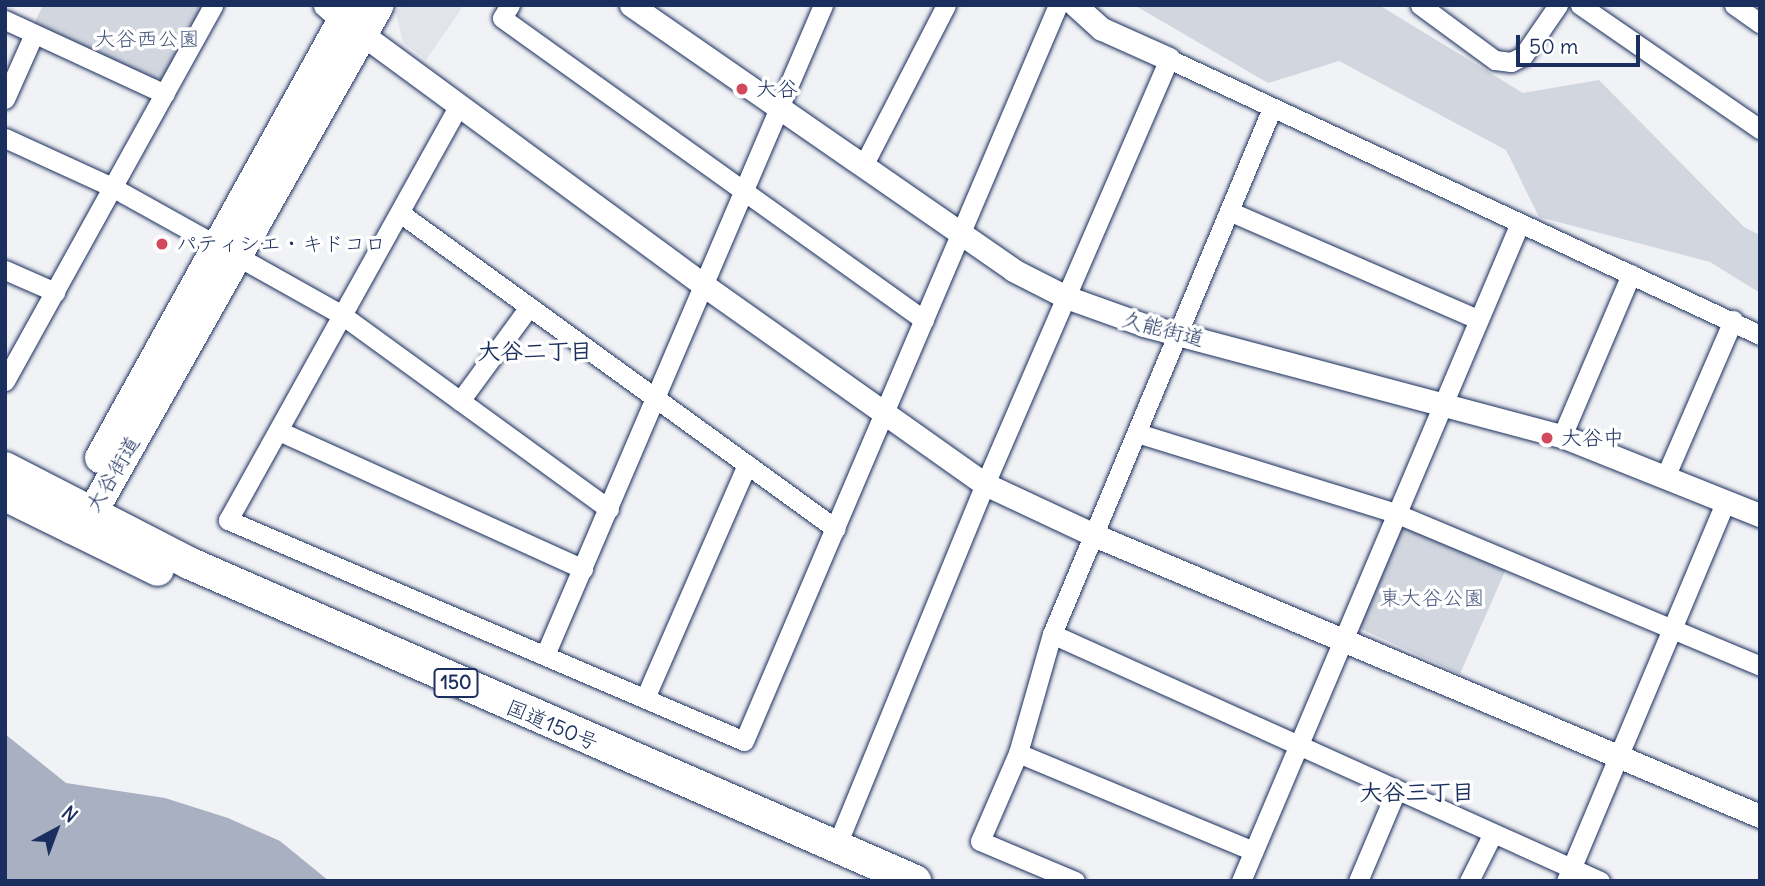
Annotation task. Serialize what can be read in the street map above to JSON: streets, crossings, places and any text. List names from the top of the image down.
{
  "streets": {
    "highway": ["150", "国道150号"],
    "main road": ["大谷街道"],
    "street": ["久能街道"]
  },
  "crossings": [
    ["大谷街道", "国道150号"]
  ],
  "districts": ["大谷二丁目", "大谷三丁目"],
  "parks": ["大谷西公園", "東大谷公園"],
  "places": ["大谷", "パティシエ・キドコロ", "大谷中"],
  "scale_bar": "50 m",
  "north": "top right"
}
